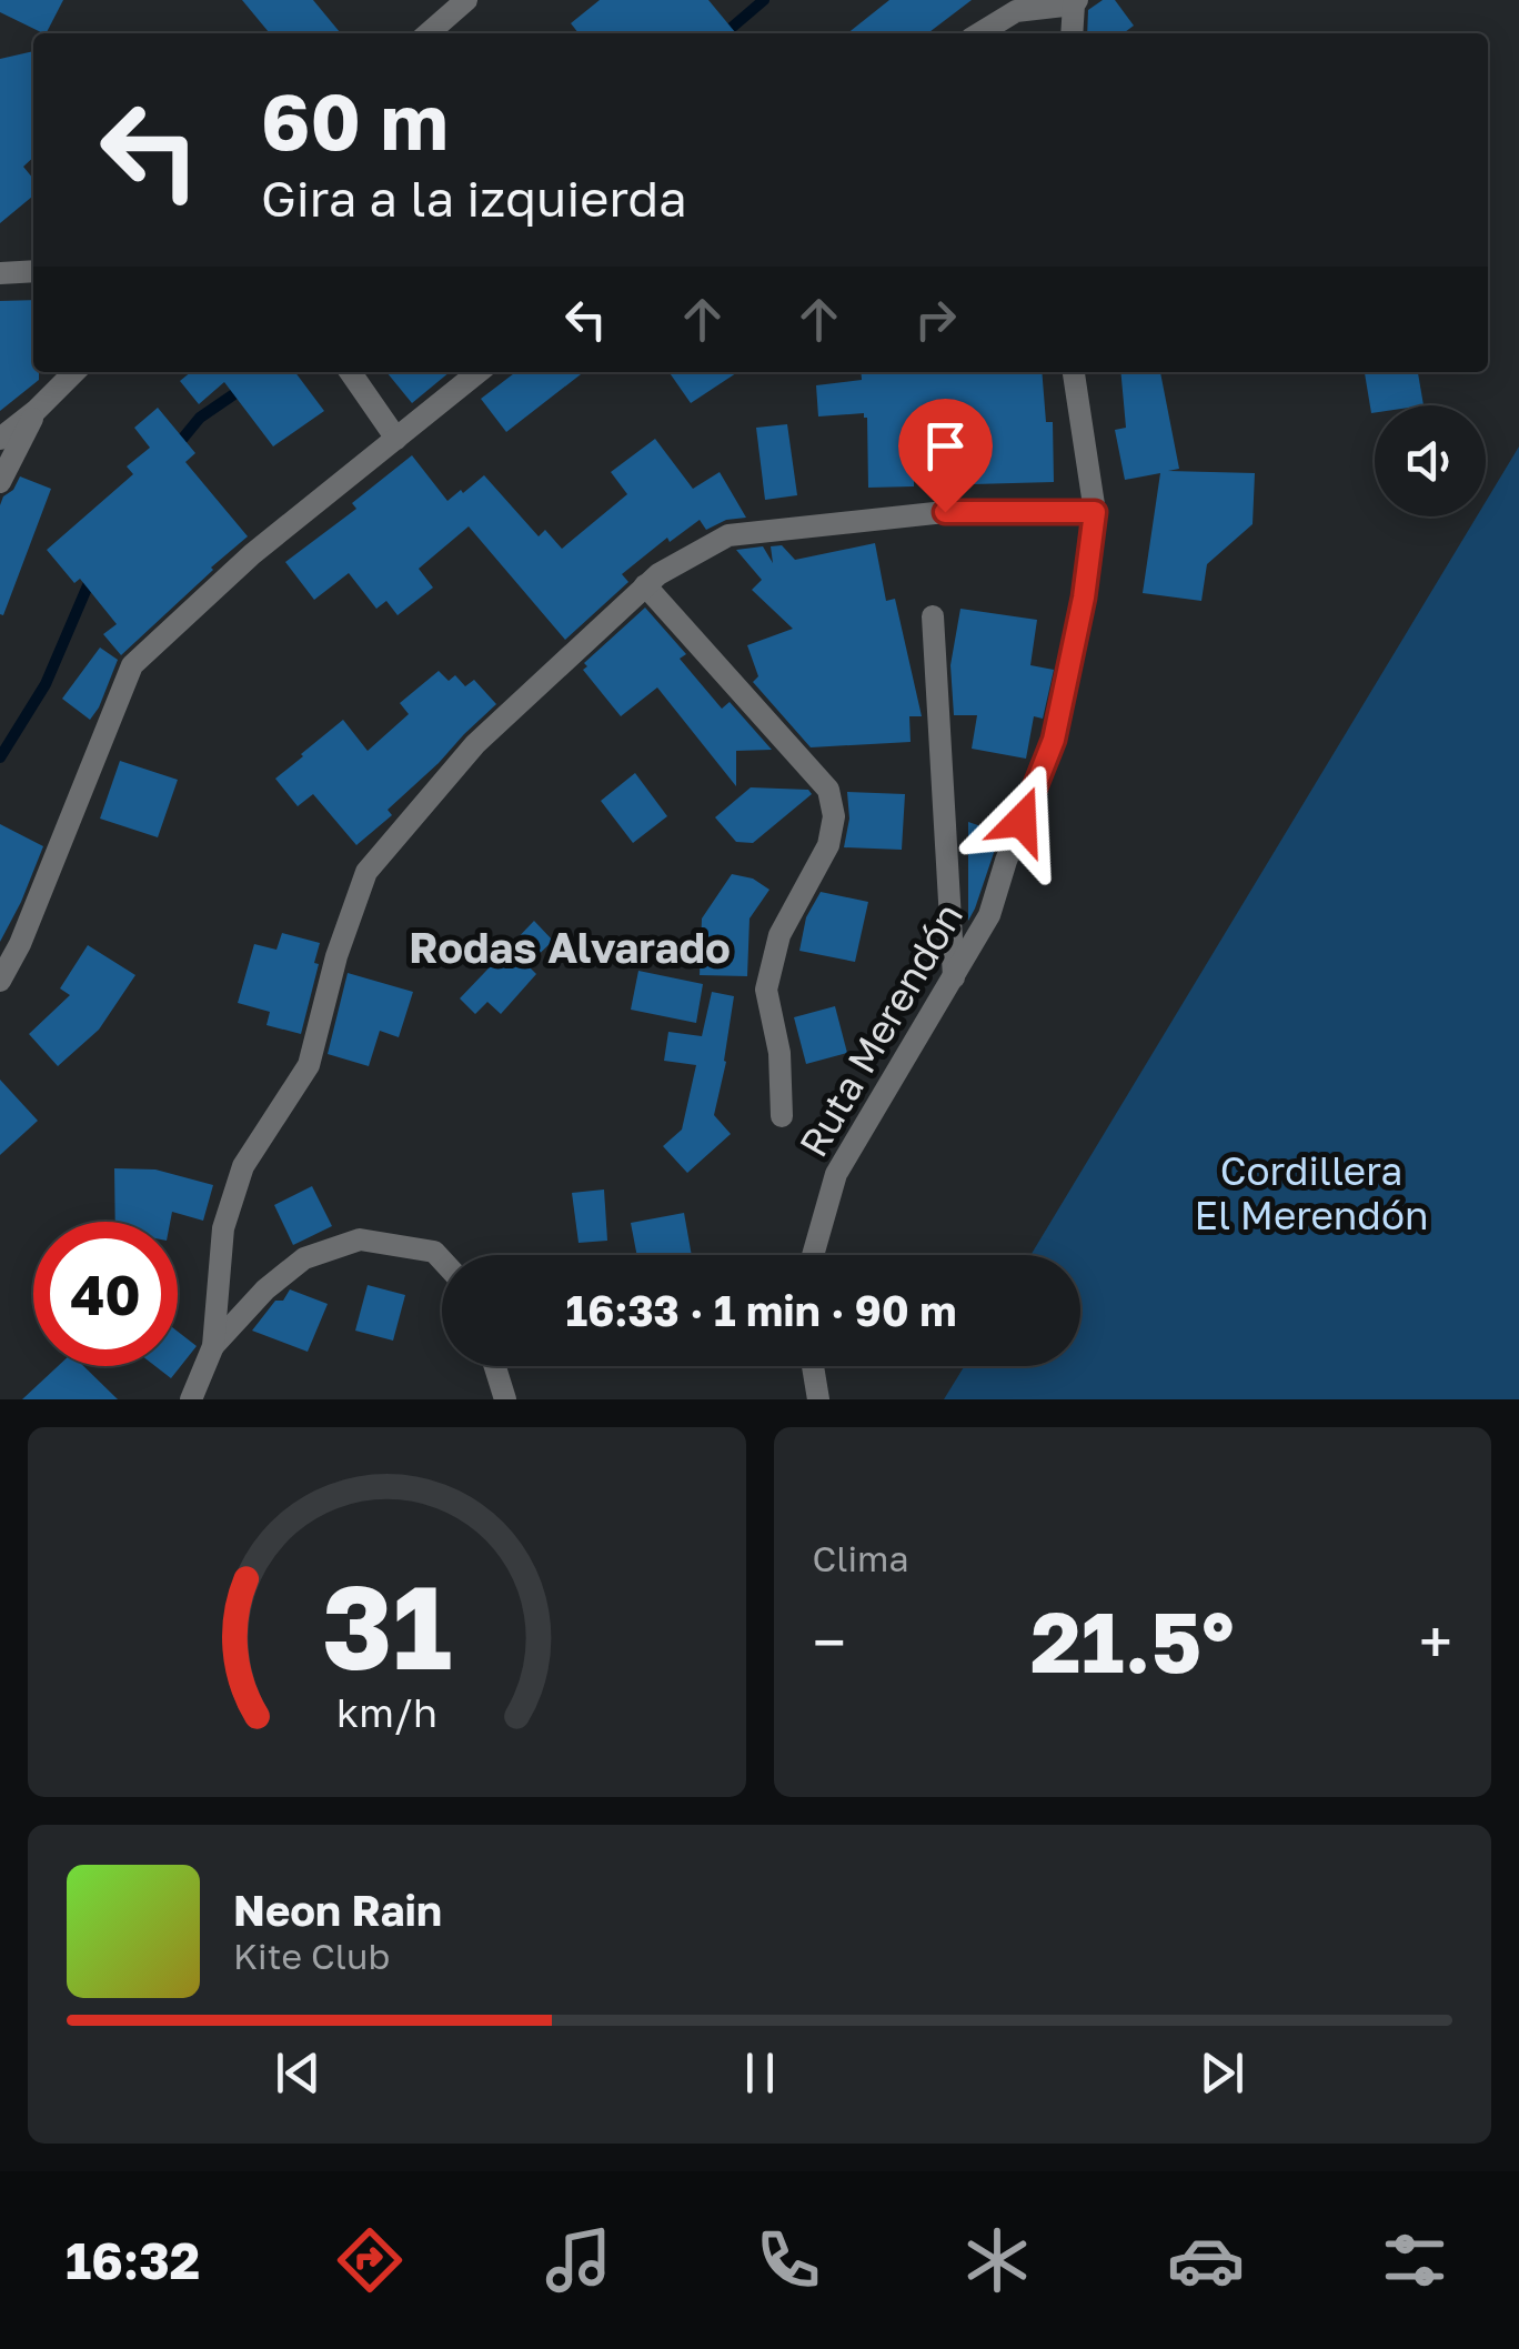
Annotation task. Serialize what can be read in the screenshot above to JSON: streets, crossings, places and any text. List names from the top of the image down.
{
  "streets": {
    "street": ["Ruta Merendón"]
  },
  "districts": ["Rodas Alvarado"],
  "parks": ["Cordillera El Merendón"],
  "page": {
    "turn": ["60 m", "Gira a la izquierda"],
    "limit": "40",
    "trip": "16:33 · 1 min · 90 m",
    "tile": "Clima",
    "heat": ["−", "21.5°", "+"],
    "song": ["Neon Rain", "Kite Club"],
    "tabs": "16:32",
    "gauge": ["31", "km/h"]
  }
}
